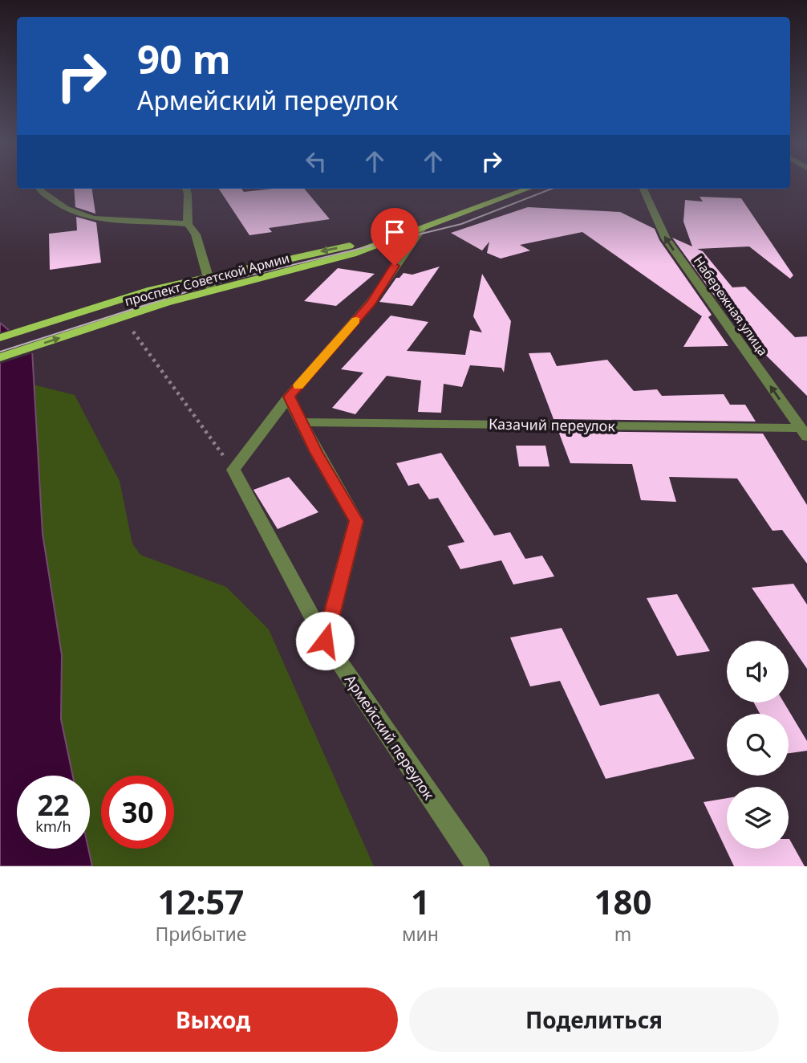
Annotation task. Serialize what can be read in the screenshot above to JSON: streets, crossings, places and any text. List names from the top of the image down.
{
  "streets": {
    "main road": ["проспект Советской Армии"],
    "street": ["Набережная улица", "Казачий переулок", "Армейский переулок"]
  },
  "crossings": [
    ["Набережная улица", "Казачий переулок"]
  ],
  "one_way": ["Набережная улица"],
  "page": {
    "turn": ["90 m", "Армейский переулок"],
    "speed": "22 km/h",
    "limit": "30",
    "eta": [
      "12:57",
      "Прибытие",
      "1",
      "мин",
      "180",
      "m"
    ],
    "buttons": ["Выход", "Поделиться"]
  }
}
